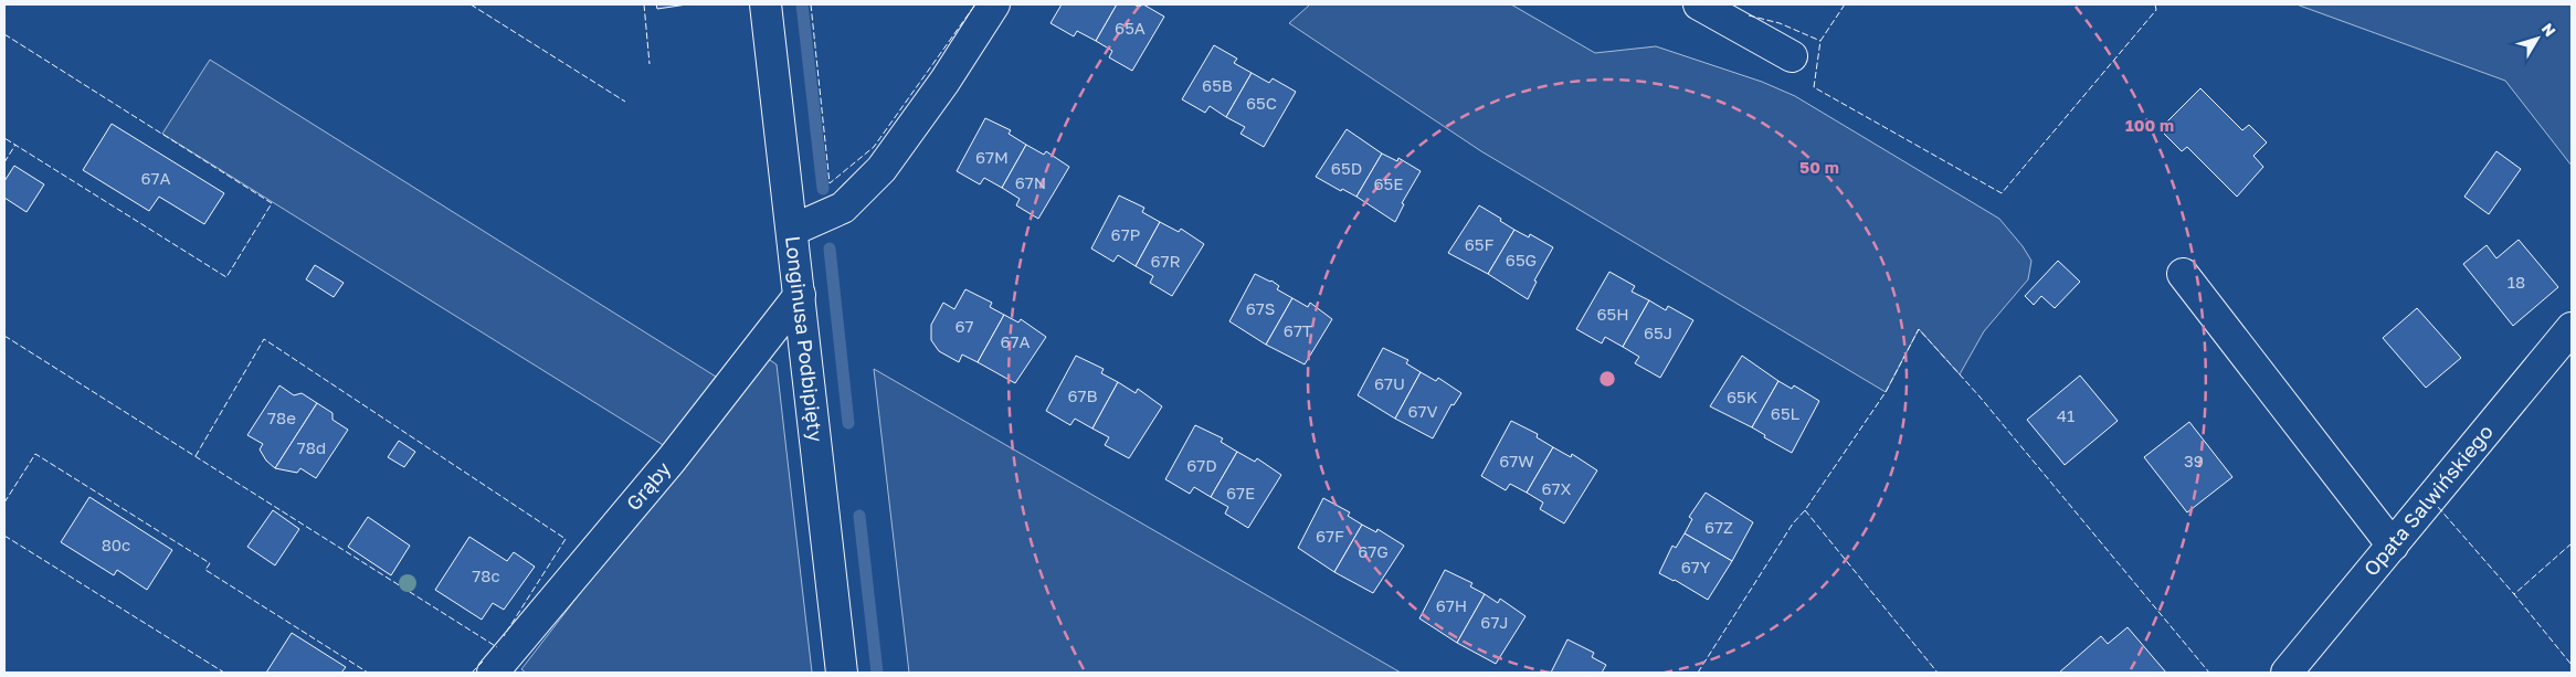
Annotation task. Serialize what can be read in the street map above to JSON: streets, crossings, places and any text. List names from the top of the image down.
{
  "streets": {
    "street": ["Longinusa Podbipięty", "Grąby", "Opata Salwińskiego"]
  },
  "crossings": [
    ["Longinusa Podbipięty", "Grąby"]
  ],
  "house_numbers": [
    "65A",
    "65B",
    "65C",
    "67M",
    "65D",
    "67A",
    "67N",
    "65E",
    "67P",
    "65F",
    "65G",
    "67R",
    "18",
    "67S",
    "65H",
    "67",
    "67T",
    "65J",
    "67A",
    "67U",
    "67B",
    "65K",
    "67V",
    "65L",
    "41",
    "78e",
    "78d",
    "67W",
    "39",
    "67D",
    "67X",
    "67E",
    "67Z",
    "67F",
    "80c",
    "67G",
    "67Y",
    "78c",
    "67H",
    "67J"
  ],
  "north": "top right",
  "rings": ["100 m", "50 m"]
}
